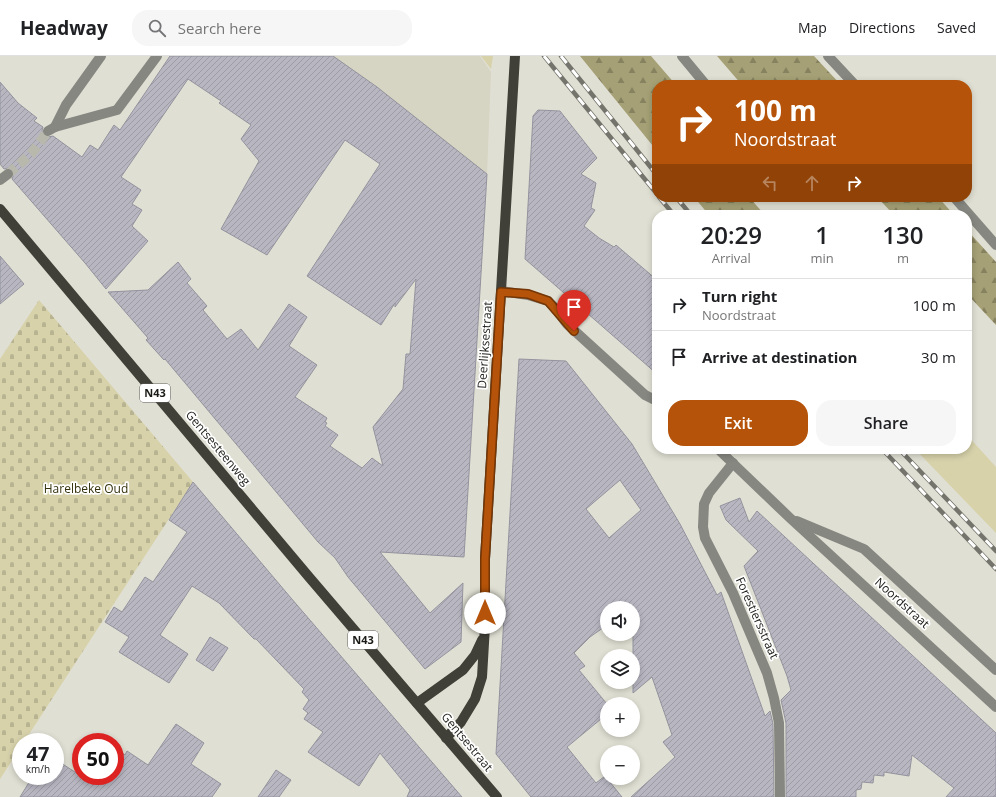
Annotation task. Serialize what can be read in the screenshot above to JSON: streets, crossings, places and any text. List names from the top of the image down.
{
  "streets": {
    "main road": [
      "Deerlijksestraat",
      "N43",
      "Gentsesteenweg",
      "Gentsestraat"
    ],
    "street": ["Noordstraat", "Forestiersstraat"]
  },
  "crossings": [
    ["Deerlijksestraat", "Gentsesteenweg"],
    ["Deerlijksestraat", "Gentsestraat"],
    ["Gentsesteenweg", "Gentsestraat"],
    ["Noordstraat", "Forestiersstraat"]
  ],
  "parks": ["Harelbeke Oud"],
  "page": {
    "header": "Headway",
    "search": "Search here",
    "nav": ["Map", "Directions", "Saved"],
    "turn": ["100 m", "Noordstraat"],
    "eta": [
      "20:29",
      "Arrival",
      "1",
      "min",
      "130",
      "m"
    ],
    "list": [
      {
        "name": "Turn right",
        "note": "Noordstraat",
        "value": "100 m"
      },
      {
        "name": "Arrive at destination",
        "value": "30 m"
      }
    ],
    "buttons": ["Exit", "Share"],
    "map_buttons": ["+", "−"],
    "speed": "47 km/h",
    "limit": "50"
  }
}
